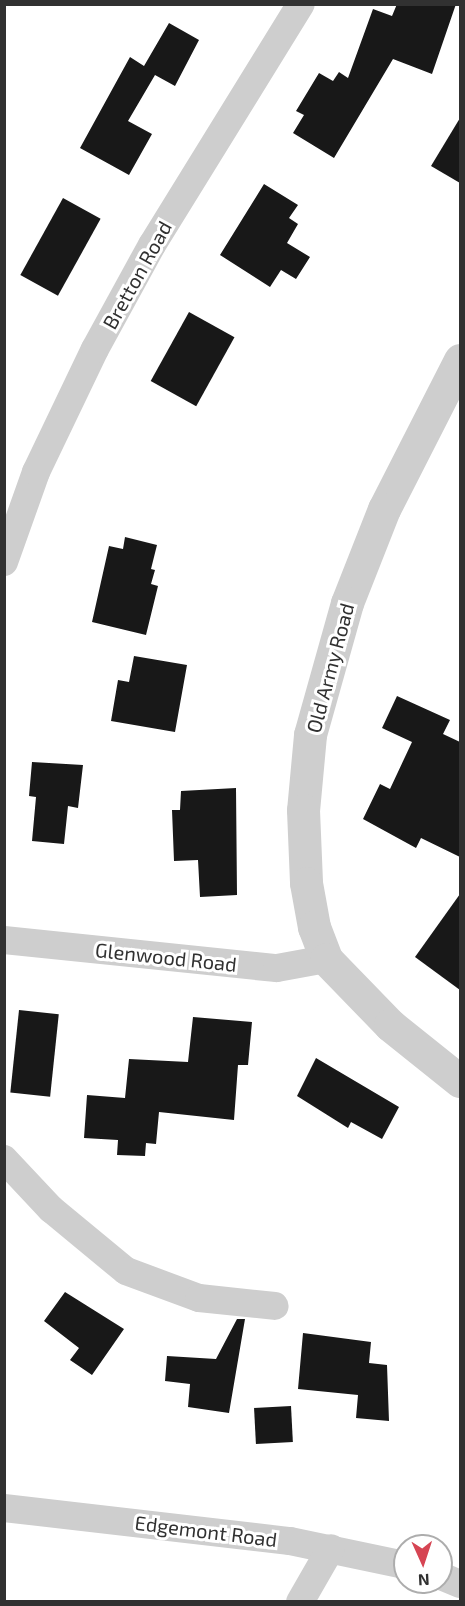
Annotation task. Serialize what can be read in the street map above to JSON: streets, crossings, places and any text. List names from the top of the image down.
{
  "streets": {
    "street": [
      "Bretton Road",
      "Old Army Road",
      "Glenwood Road",
      "Edgemont Road"
    ]
  },
  "crossings": [
    ["Old Army Road", "Glenwood Road"]
  ],
  "north": "bottom"
}
